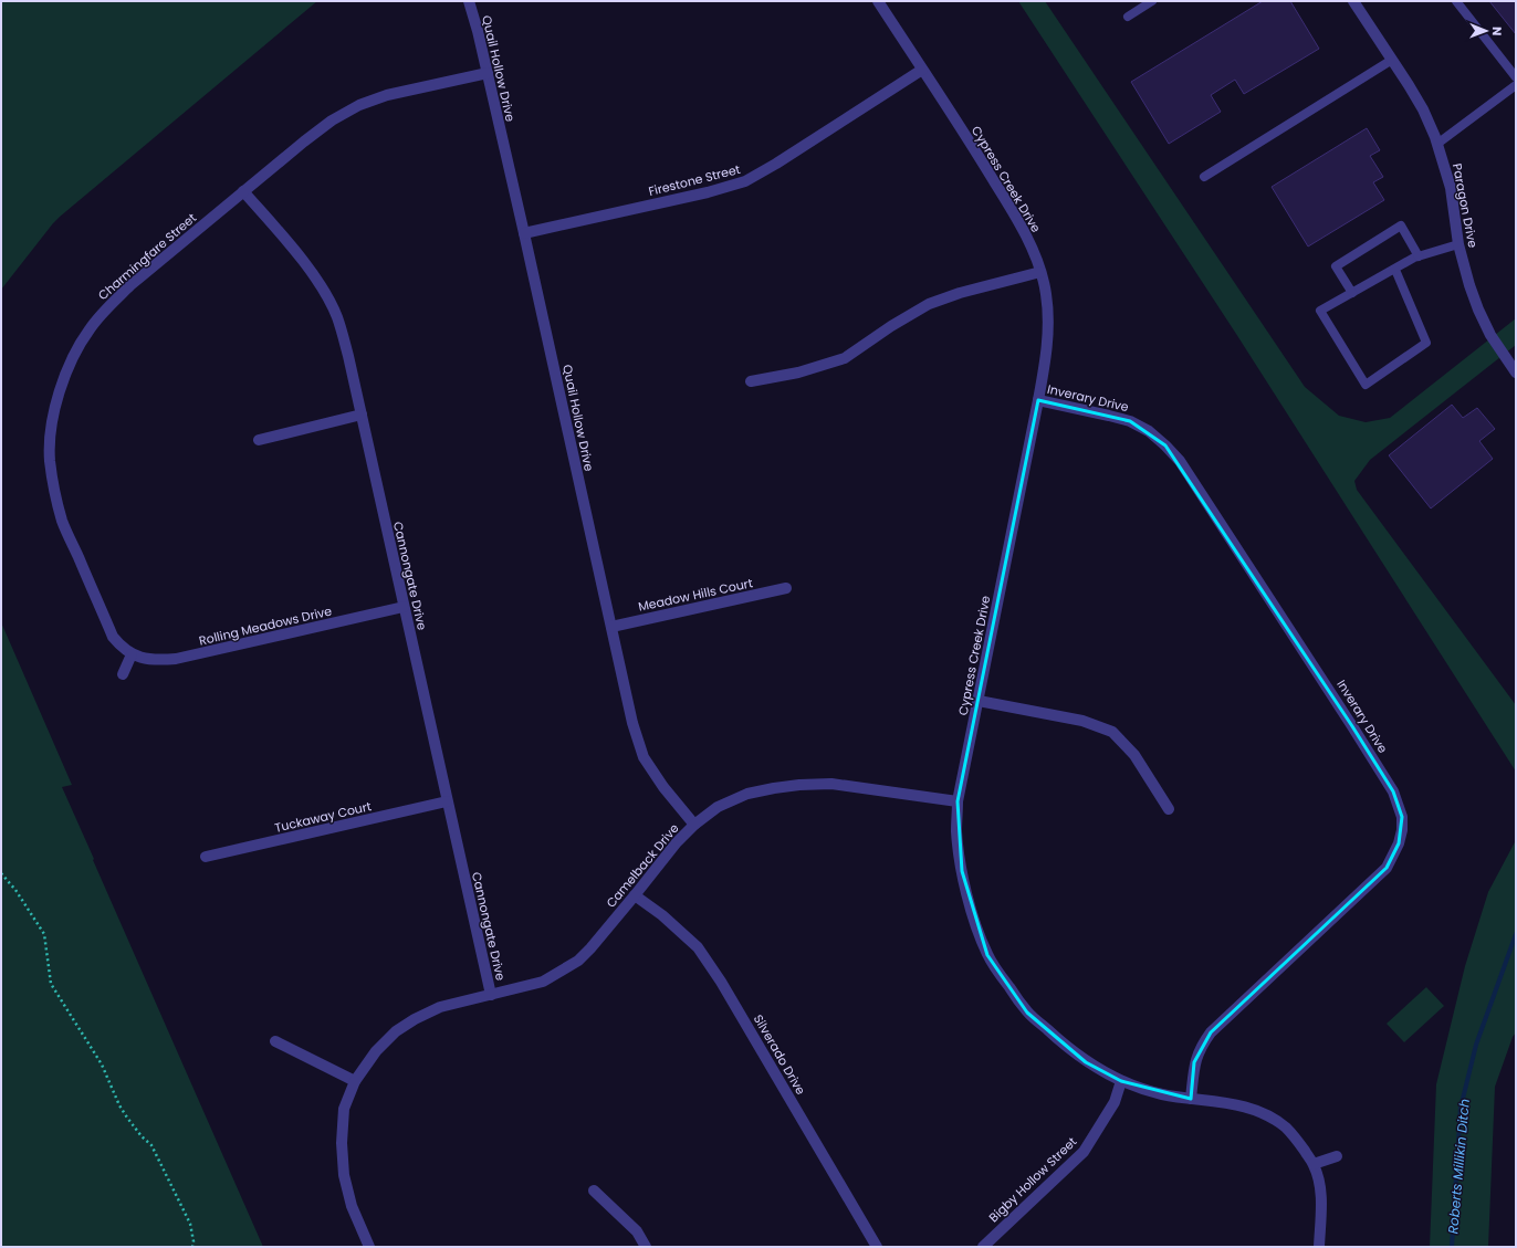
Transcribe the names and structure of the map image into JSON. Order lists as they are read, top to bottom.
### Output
{
  "streets": {
    "street": [
      "Quail Hollow Drive",
      "Cypress Creek Drive",
      "Firestone Street",
      "Paragon Drive",
      "Charmingfare Street",
      "Inverary Drive",
      "Cannongate Drive",
      "Meadow Hills Court",
      "Rolling Meadows Drive",
      "Tuckaway Court",
      "Camelback Drive",
      "Silverado Drive",
      "Bigby Hollow Street"
    ]
  },
  "crossings": [
    ["Quail Hollow Drive", "Firestone Street"],
    ["Quail Hollow Drive", "Charmingfare Street"],
    ["Quail Hollow Drive", "Meadow Hills Court"],
    ["Quail Hollow Drive", "Camelback Drive"],
    ["Cypress Creek Drive", "Firestone Street"],
    ["Cypress Creek Drive", "Inverary Drive"],
    ["Cypress Creek Drive", "Camelback Drive"],
    ["Cypress Creek Drive", "Bigby Hollow Street"],
    ["Charmingfare Street", "Cannongate Drive"],
    ["Charmingfare Street", "Rolling Meadows Drive"],
    ["Cannongate Drive", "Rolling Meadows Drive"],
    ["Cannongate Drive", "Tuckaway Court"],
    ["Cannongate Drive", "Camelback Drive"],
    ["Camelback Drive", "Silverado Drive"]
  ],
  "water": ["Roberts Millikin Ditch"],
  "north": "right"
}
